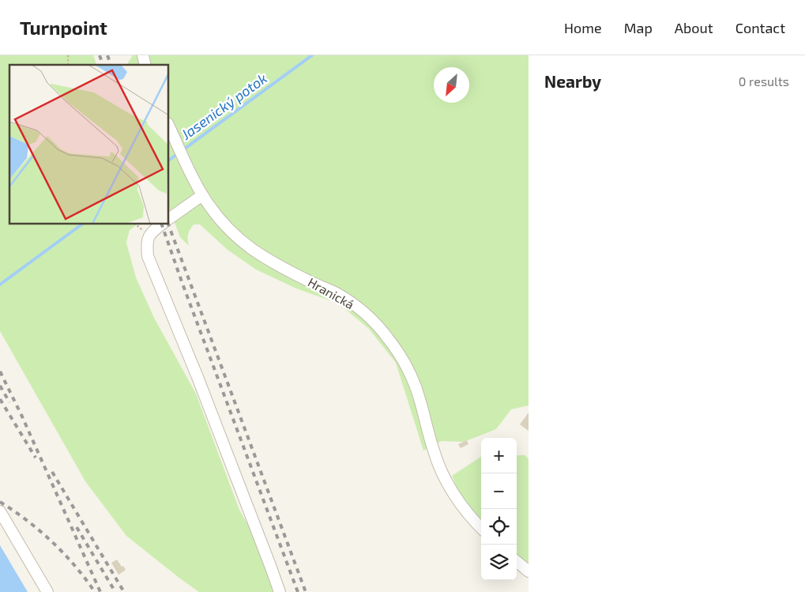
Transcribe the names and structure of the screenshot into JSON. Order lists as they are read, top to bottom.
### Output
{
  "streets": {
    "street": ["Hranická"]
  },
  "water": ["Jasenický potok"],
  "north": "bottom left",
  "page": {
    "header": "Turnpoint",
    "nav": [
      "Home",
      "Map",
      "About",
      "Contact"
    ],
    "heading": ["Nearby", "0 results"],
    "map_buttons": ["+", "−"]
  }
}
